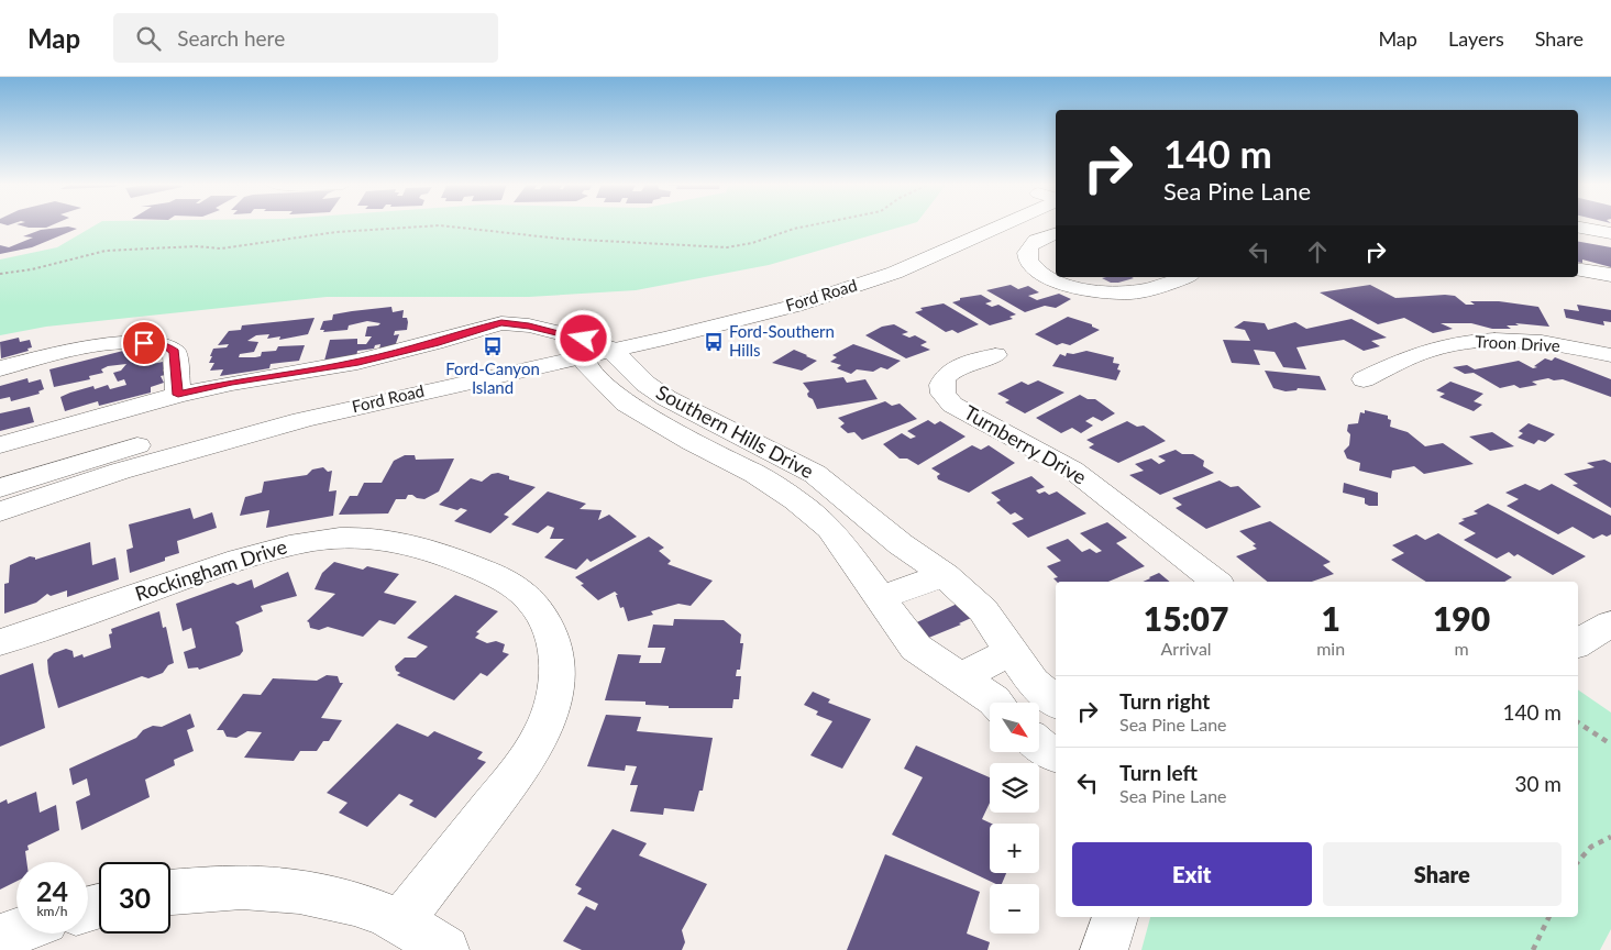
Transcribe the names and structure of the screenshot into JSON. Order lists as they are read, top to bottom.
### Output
{
  "streets": {
    "street": [
      "Ford Road",
      "Troon Drive",
      "Southern Hills Drive",
      "Turnberry Drive",
      "Rockingham Drive"
    ]
  },
  "crossings": [
    ["Ford Road", "Southern Hills Drive"]
  ],
  "places": {
    "bus stop": ["Ford-Southern Hills", "Ford-Canyon Island"]
  },
  "north": "bottom right",
  "page": {
    "header": "Map",
    "search": "Search here",
    "nav": ["Map", "Layers", "Share"],
    "turn": ["140 m", "Sea Pine Lane"],
    "eta": [
      "15:07",
      "Arrival",
      "1",
      "min",
      "190",
      "m"
    ],
    "list": [
      {
        "name": "Turn right",
        "note": "Sea Pine Lane",
        "value": "140 m"
      },
      {
        "name": "Turn left",
        "note": "Sea Pine Lane",
        "value": "30 m"
      }
    ],
    "map_buttons": ["+", "−"],
    "buttons": ["Exit", "Share"],
    "speed": "24 km/h",
    "limit": "30"
  }
}
